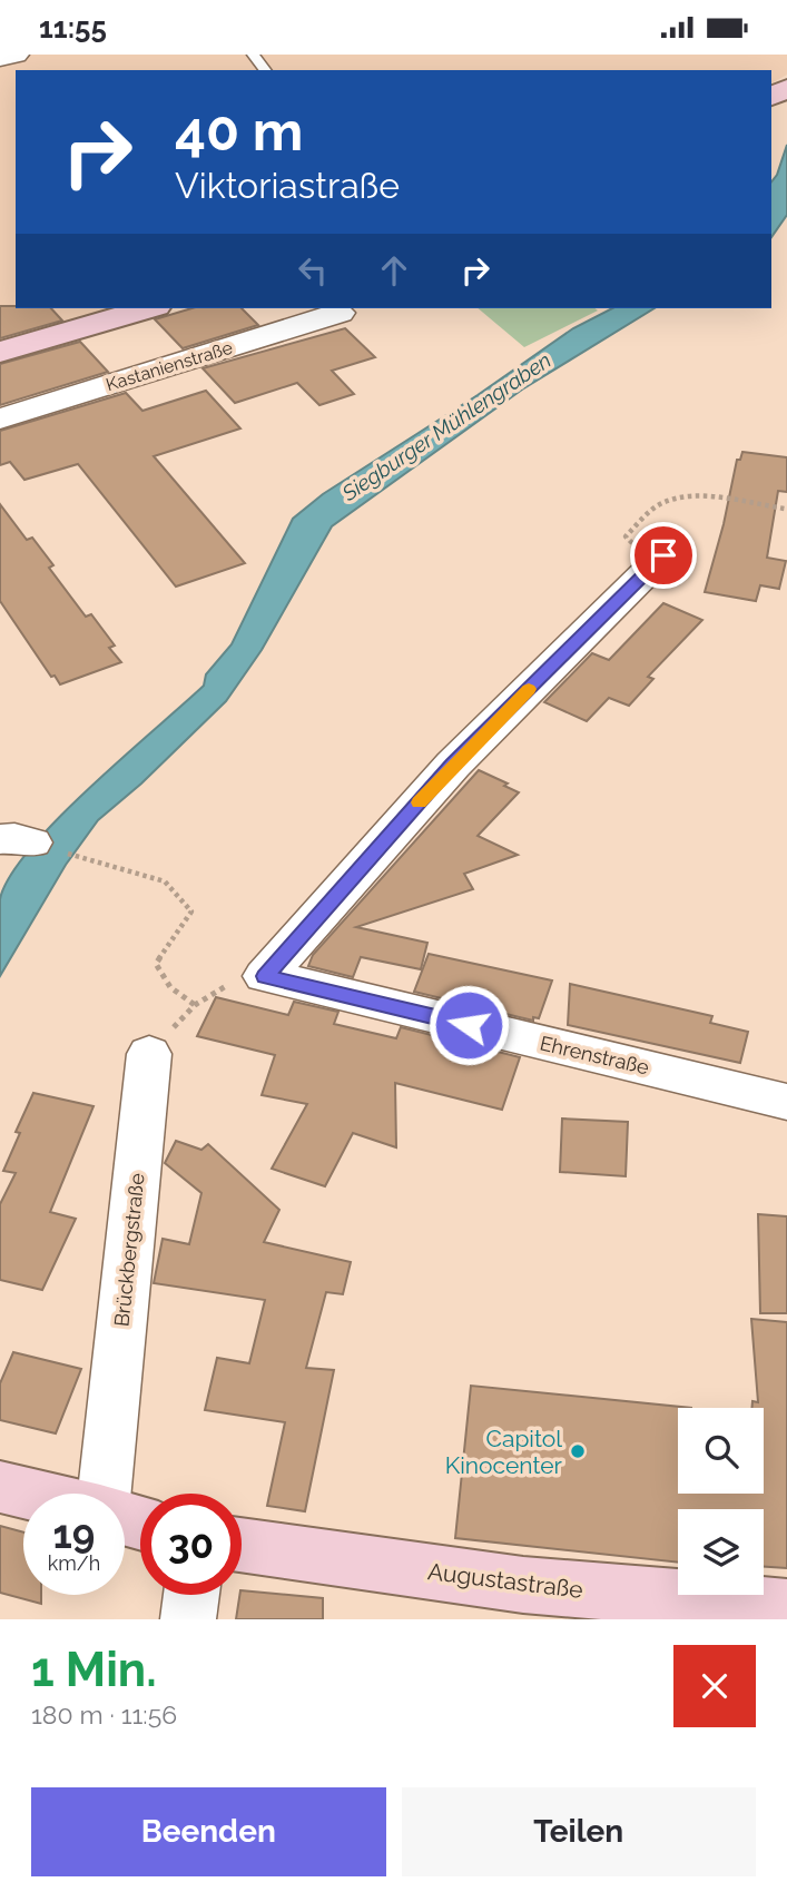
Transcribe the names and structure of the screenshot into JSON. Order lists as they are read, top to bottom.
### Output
{
  "streets": {
    "main road": ["Augustastraße"],
    "street": ["Kastanienstraße", "Ehrenstraße", "Brückbergstraße"]
  },
  "water": ["Siegburger Mühlengraben"],
  "places": ["Capitol Kinocenter"],
  "page": {
    "status": "11:55",
    "turn": ["40 m", "Viktoriastraße"],
    "speed": "19 km/h",
    "limit": "30",
    "heading": ["1 Min.", "180 m · 11:56"],
    "buttons": ["Beenden", "Teilen"]
  }
}
